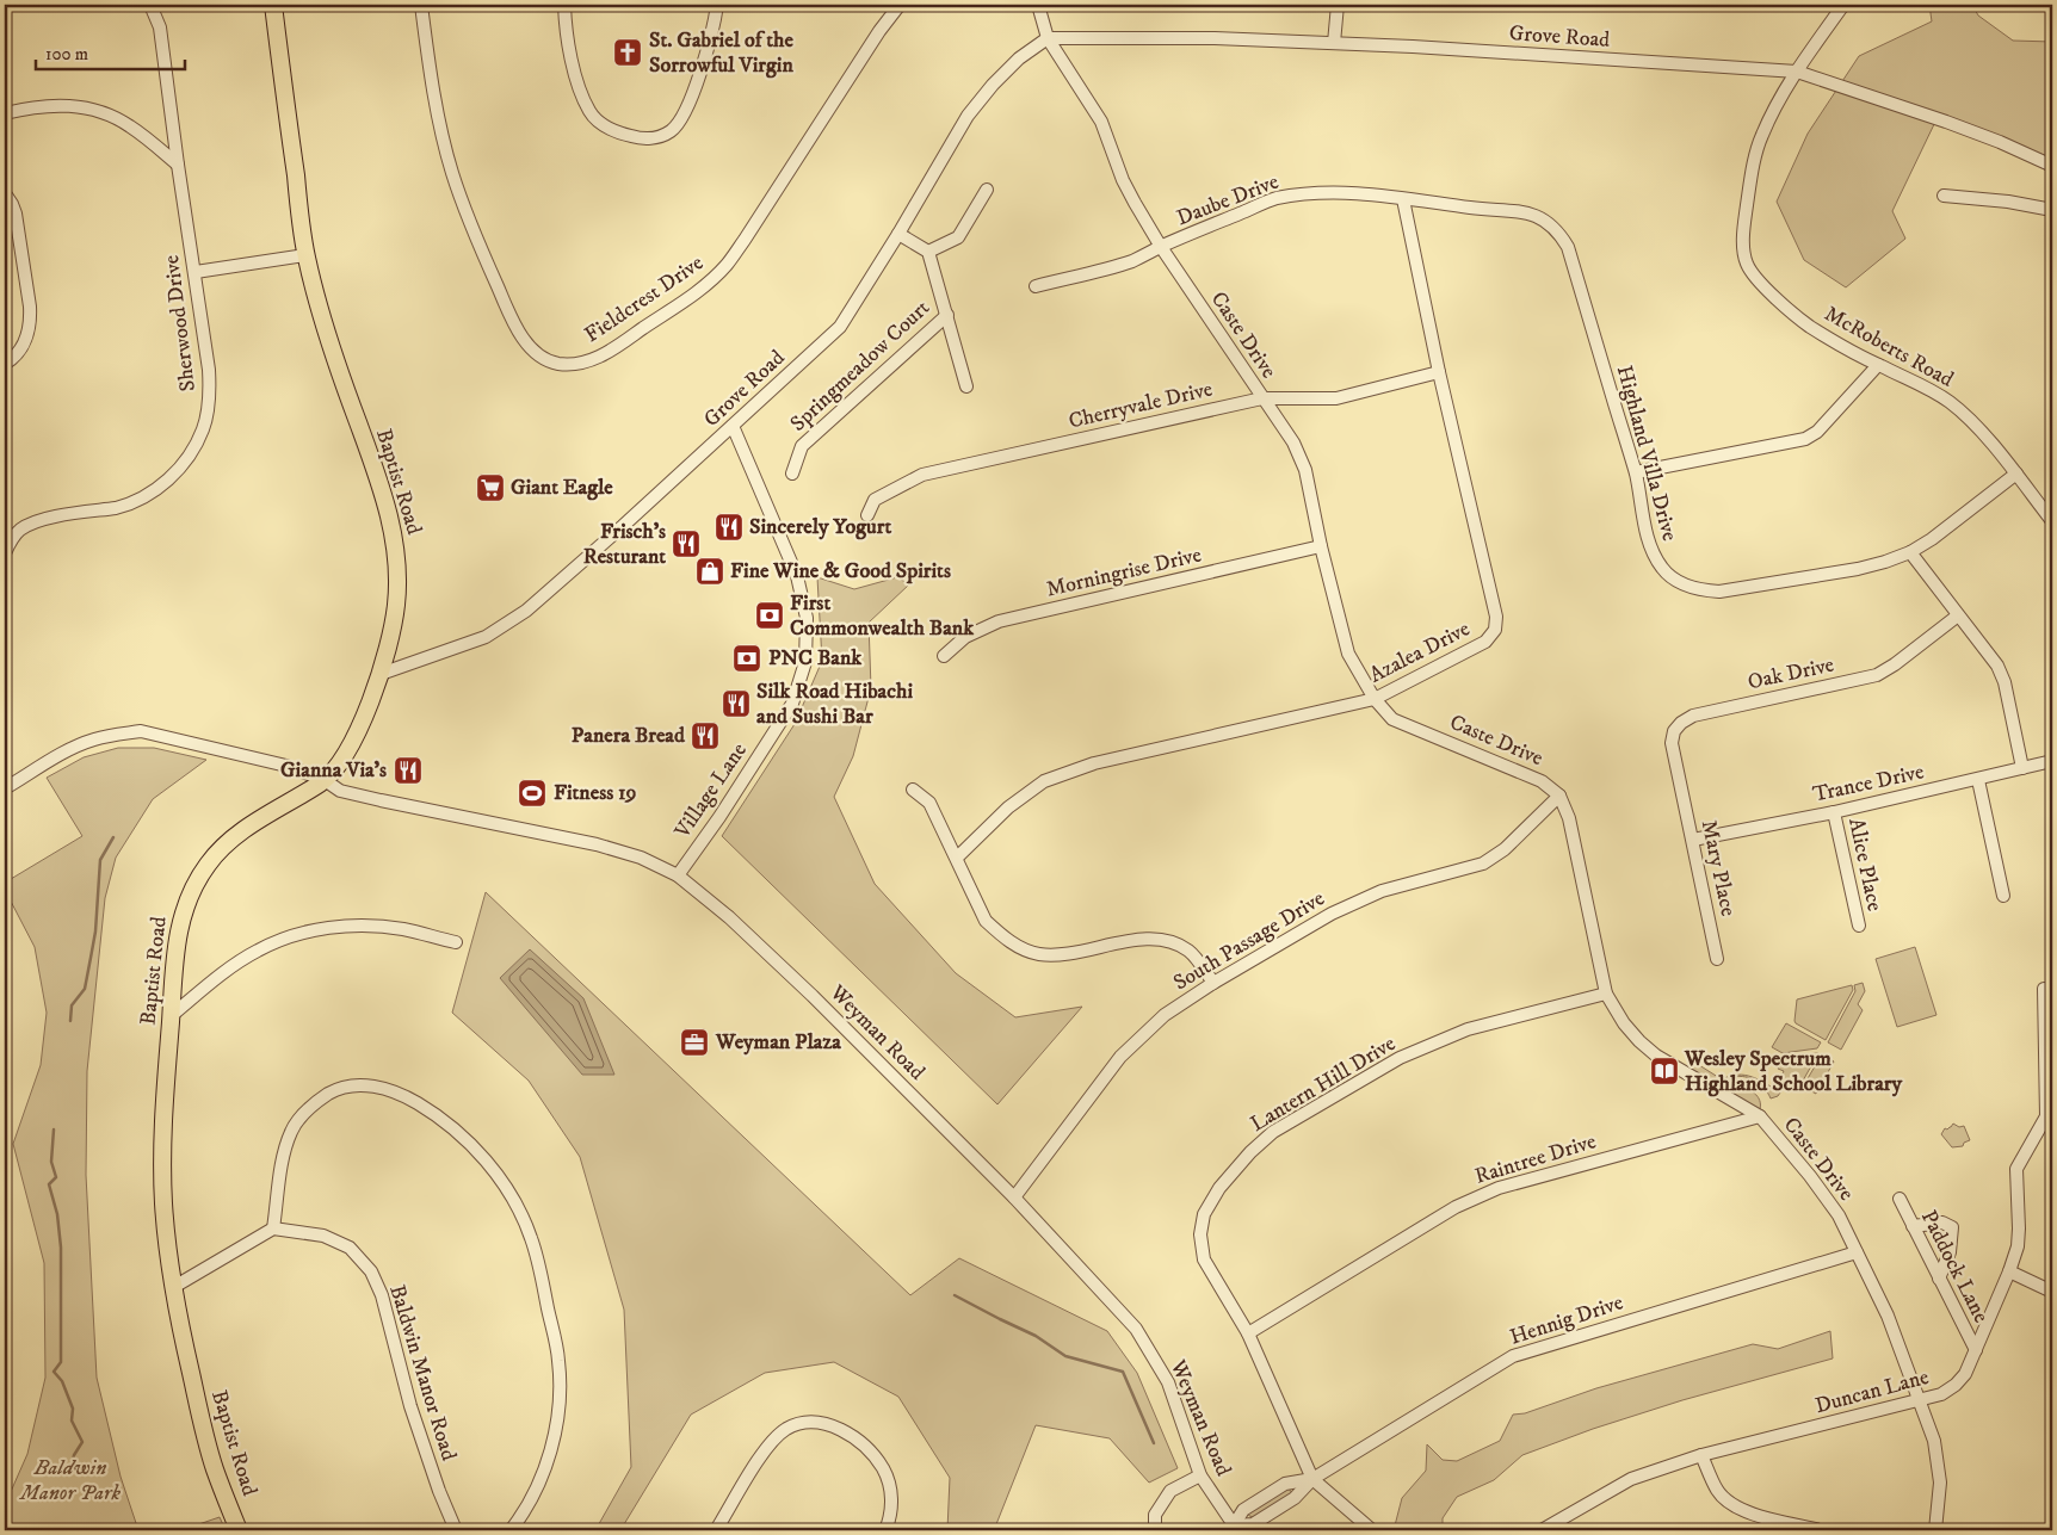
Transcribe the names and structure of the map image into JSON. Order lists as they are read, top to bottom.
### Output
{
  "streets": {
    "main road": ["Baptist Road"],
    "street": [
      "Grove Road",
      "Daube Drive",
      "Fieldcrest Drive",
      "Sherwood Drive",
      "Caste Drive",
      "McRoberts Road",
      "Springmeadow Court",
      "Cherryvale Drive",
      "Highland Villa Drive",
      "Morningrise Drive",
      "Azalea Drive",
      "Oak Drive",
      "Trance Drive",
      "Village Lane",
      "Alice Place",
      "Mary Place",
      "South Passage Drive",
      "Weyman Road",
      "Lantern Hill Drive",
      "Raintree Drive",
      "Paddock Lane",
      "Hennig Drive",
      "Baldwin Manor Road",
      "Duncan Lane"
    ]
  },
  "crossings": [
    ["Grove Road", "Caste Drive"],
    ["Grove Road", "McRoberts Road"],
    ["Grove Road", "Baptist Road"],
    ["Grove Road", "Village Lane"],
    ["Daube Drive", "Caste Drive"],
    ["Daube Drive", "Highland Villa Drive"],
    ["Daube Drive", "Azalea Drive"],
    ["Caste Drive", "Cherryvale Drive"],
    ["Caste Drive", "Morningrise Drive"],
    ["Caste Drive", "Azalea Drive"],
    ["Caste Drive", "South Passage Drive"],
    ["Caste Drive", "Lantern Hill Drive"],
    ["Caste Drive", "Raintree Drive"],
    ["Caste Drive", "Hennig Drive"],
    ["Caste Drive", "Duncan Lane"],
    ["McRoberts Road", "Highland Villa Drive"],
    ["Cherryvale Drive", "Azalea Drive"],
    ["Baptist Road", "Weyman Road"],
    ["Oak Drive", "Mary Place"],
    ["Trance Drive", "Alice Place"],
    ["Trance Drive", "Mary Place"],
    ["Village Lane", "Weyman Road"],
    ["South Passage Drive", "Weyman Road"],
    ["Weyman Road", "Hennig Drive"],
    ["Lantern Hill Drive", "Raintree Drive"],
    ["Lantern Hill Drive", "Hennig Drive"],
    ["Paddock Lane", "Duncan Lane"]
  ],
  "parks": ["Baldwin Manor Park"],
  "places": {
    "church": ["St. Gabriel of the Sorrowful Virgin"],
    "supermarket": ["Giant Eagle"],
    "restaurant": [
      "Sincerely Yogurt",
      "Frisch's Resturant",
      "Silk Road Hibachi and Sushi Bar",
      "Panera Bread",
      "Gianna Via's"
    ],
    "shop": ["Fine Wine & Good Spirits"],
    "bank": ["First Commonwealth Bank", "PNC Bank"],
    "sports": ["Fitness 19"],
    "office": ["Weyman Plaza"],
    "library": ["Wesley Spectrum Highland School Library"]
  },
  "scale_bar": "100 m"
}
